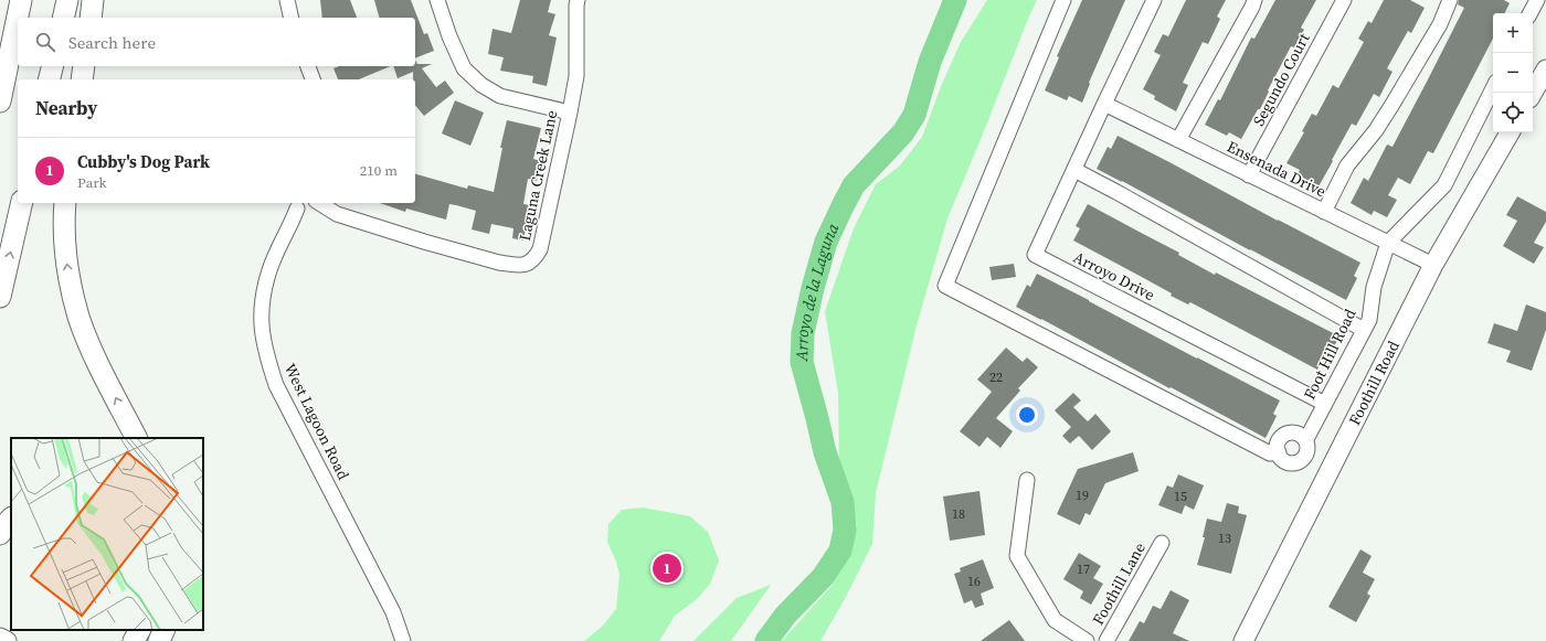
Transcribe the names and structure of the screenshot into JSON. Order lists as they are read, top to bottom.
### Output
{
  "streets": {
    "main road": ["Foothill Road"],
    "street": [
      "Segundo Court",
      "Ensenada Drive",
      "Laguna Creek Lane",
      "Arroyo Drive",
      "Foot Hill Road",
      "West Lagoon Road",
      "Foothill Lane"
    ]
  },
  "crossings": [
    ["Segundo Court", "Ensenada Drive"],
    ["Ensenada Drive", "Arroyo Drive"],
    ["Ensenada Drive", "Foot Hill Road"],
    ["Ensenada Drive", "Foothill Road"],
    ["Arroyo Drive", "Foot Hill Road"]
  ],
  "water": ["Arroyo de la Laguna"],
  "house_numbers": [
    "22",
    "19",
    "15",
    "18",
    "13",
    "17",
    "16"
  ],
  "page": {
    "map_buttons": ["+", "−"],
    "search": "Search here",
    "heading": "Nearby",
    "list": [
      {
        "mark": "1",
        "name": "Cubby's Dog Park",
        "note": "Park",
        "value": "210 m"
      }
    ],
    "pins": "1"
  }
}
